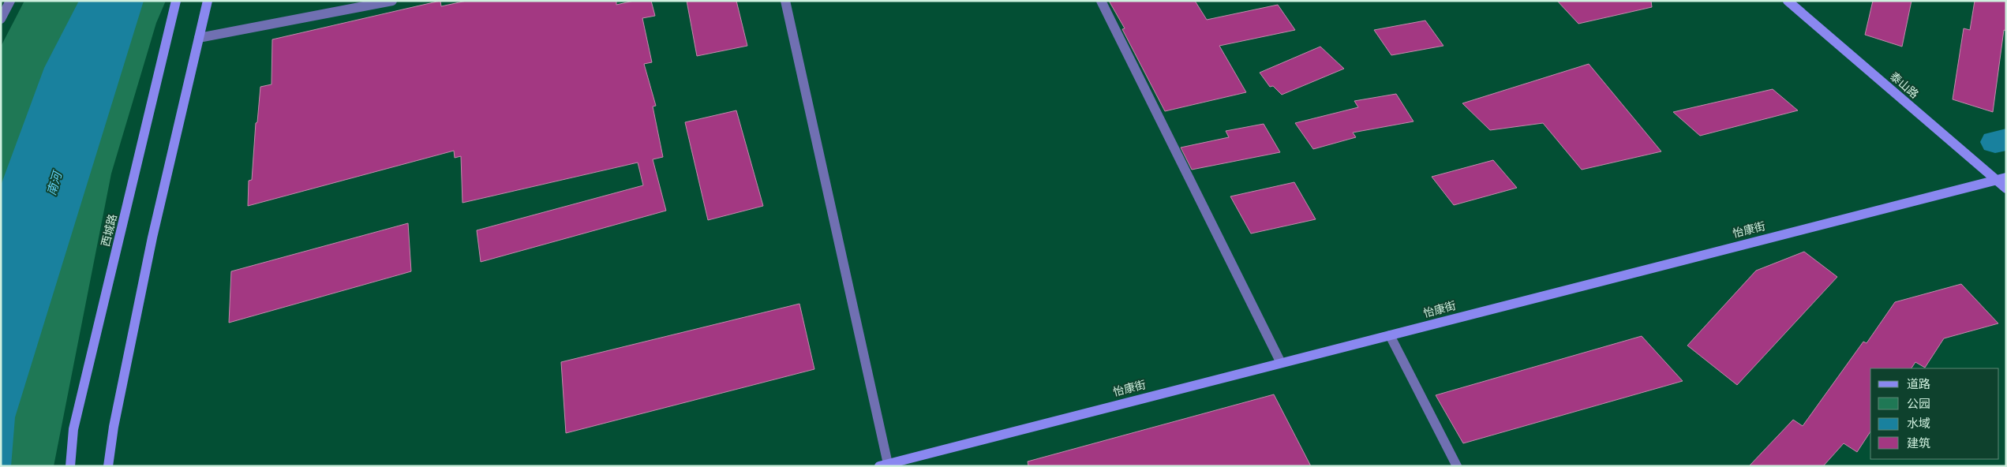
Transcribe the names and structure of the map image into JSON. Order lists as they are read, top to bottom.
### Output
{
  "streets": {
    "main road": ["泰山路", "怡康街", "西城路"]
  },
  "crossings": [
    ["泰山路", "怡康街"]
  ],
  "water": ["南河"],
  "legend": [
    "道路",
    "公园",
    "水域",
    "建筑"
  ]
}
